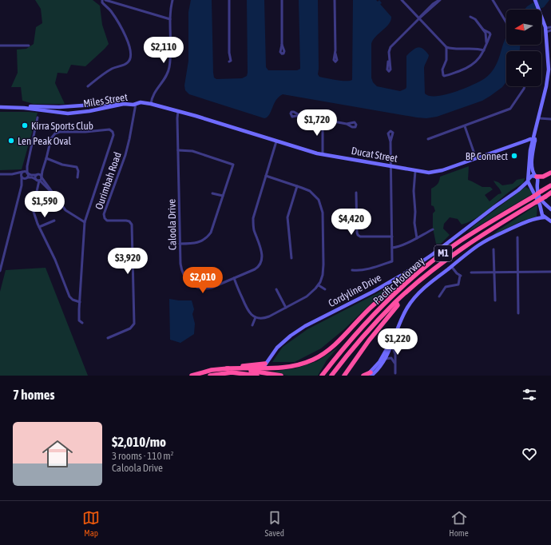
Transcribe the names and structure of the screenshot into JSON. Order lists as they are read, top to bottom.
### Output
{
  "streets": {
    "highway": ["M1", "Pacific Motorway"],
    "street": [
      "Miles Street",
      "Ducat Street",
      "Ourimbah Road",
      "Caloola Drive",
      "Cordyline Drive"
    ]
  },
  "crossings": [
    ["Miles Street", "Ducat Street"],
    ["Miles Street", "Ourimbah Road"],
    ["Ducat Street", "Ourimbah Road"],
    ["Ducat Street", "Caloola Drive"]
  ],
  "places": ["Kirra Sports Club", "Len Peak Oval", "BP Connect"],
  "north": "left",
  "page": {
    "price": [
      "$2,110",
      "$1,720",
      "$1,590",
      "$4,420",
      "$3,920",
      "$2,010",
      "$1,220"
    ],
    "heading": "7 homes",
    "list": [
      {
        "name": "$2,010/mo",
        "note": "3 rooms · 110 m² · Caloola Drive"
      }
    ],
    "tabs": ["Map", "Saved", "Home"]
  }
}
